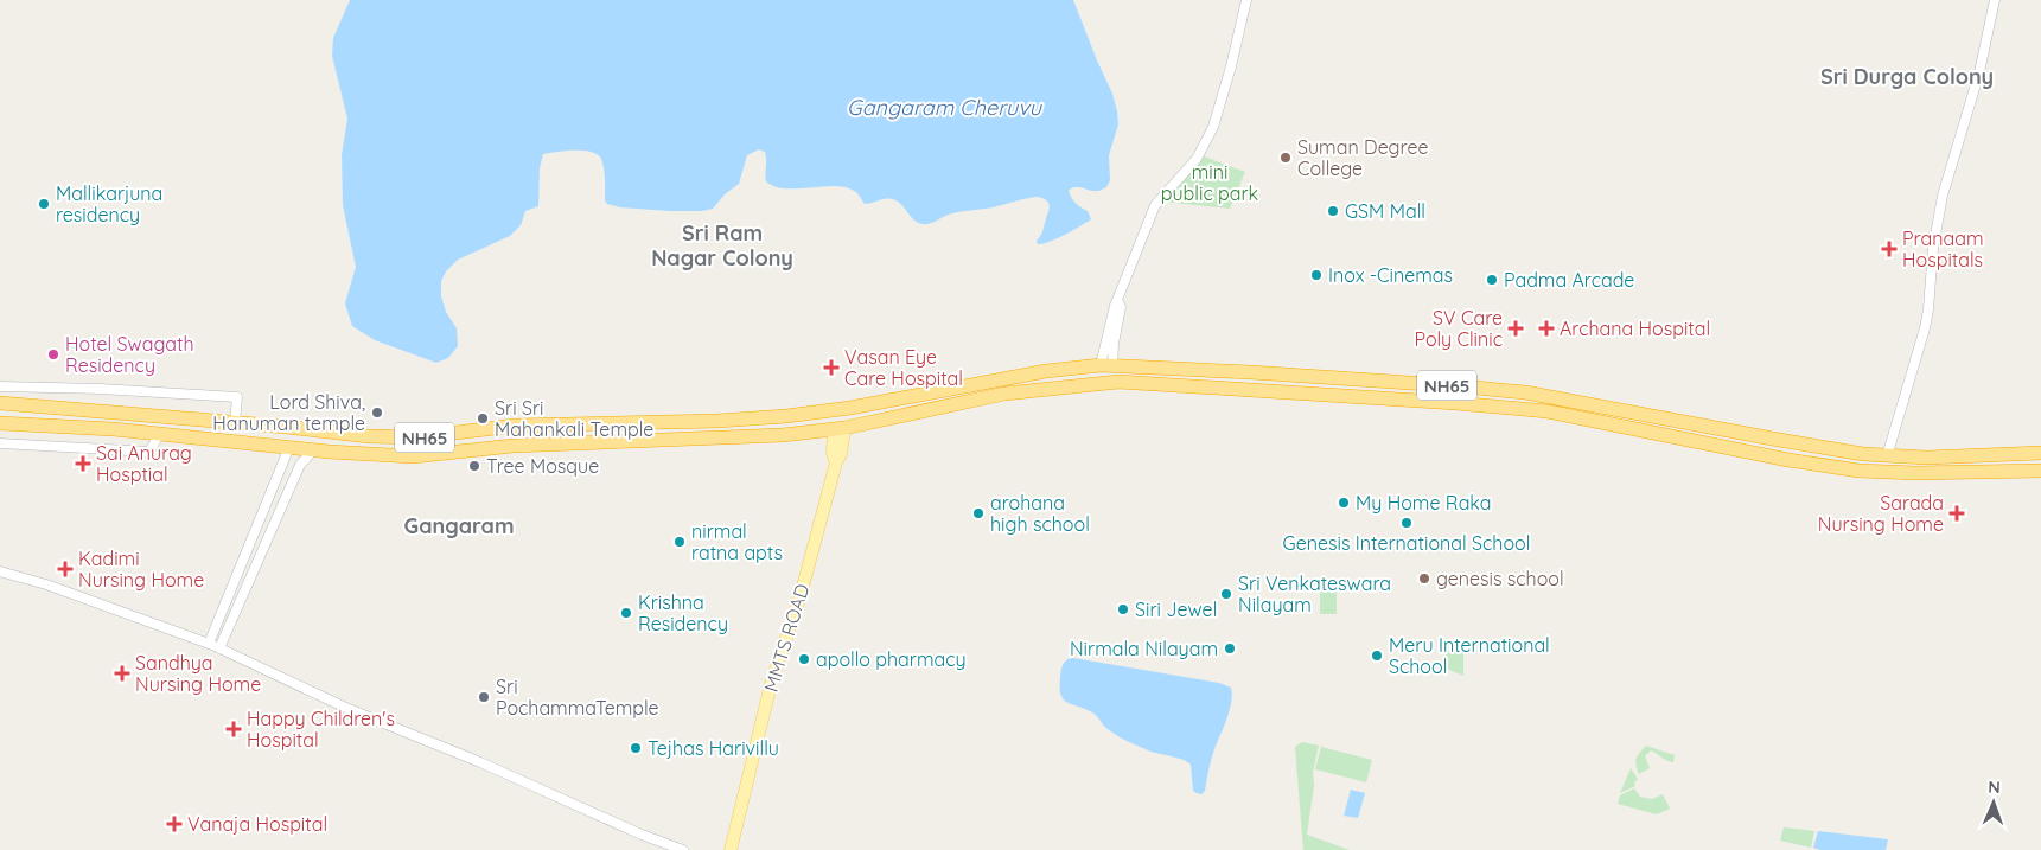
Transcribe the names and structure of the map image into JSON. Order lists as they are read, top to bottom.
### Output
{
  "streets": {
    "highway": ["NH65"],
    "main road": ["MMTS ROAD"]
  },
  "crossings": [
    ["NH65", "MMTS ROAD"]
  ],
  "districts": ["Sri Durga Colony", "Sri Ram Nagar Colony", "Gangaram"],
  "water": ["Gangaram Cheruvu"],
  "parks": ["mini public park"],
  "places": {
    "other": [
      "Suman Degree College",
      "Mallikarjuna residency",
      "GSM Mall",
      "Inox -Cinemas",
      "Padma Arcade",
      "Hotel Swagath Residency",
      "Lord Shiva, Hanuman temple",
      "Sri Sri Mahankali Temple",
      "Tree Mosque",
      "My Home Raka",
      "arohana high school",
      "Genesis International School",
      "nirmal ratna apts",
      "genesis school",
      "Sri Venkateswara Nilayam",
      "Siri Jewel",
      "Krishna Residency",
      "Nirmala Nilayam",
      "Meru International School",
      "apollo pharmacy",
      "Sri PochammaTemple",
      "Tejhas Harivillu"
    ],
    "health": [
      "Pranaam Hospitals",
      "SV Care Poly Clinic",
      "Archana Hospital",
      "Vasan Eye Care Hospital",
      "Sai Anurag Hosptial",
      "Sarada Nursing Home",
      "Kadimi Nursing Home",
      "Sandhya Nursing Home",
      "Happy Children's Hospital",
      "Vanaja Hospital"
    ]
  },
  "north": "top"
}
